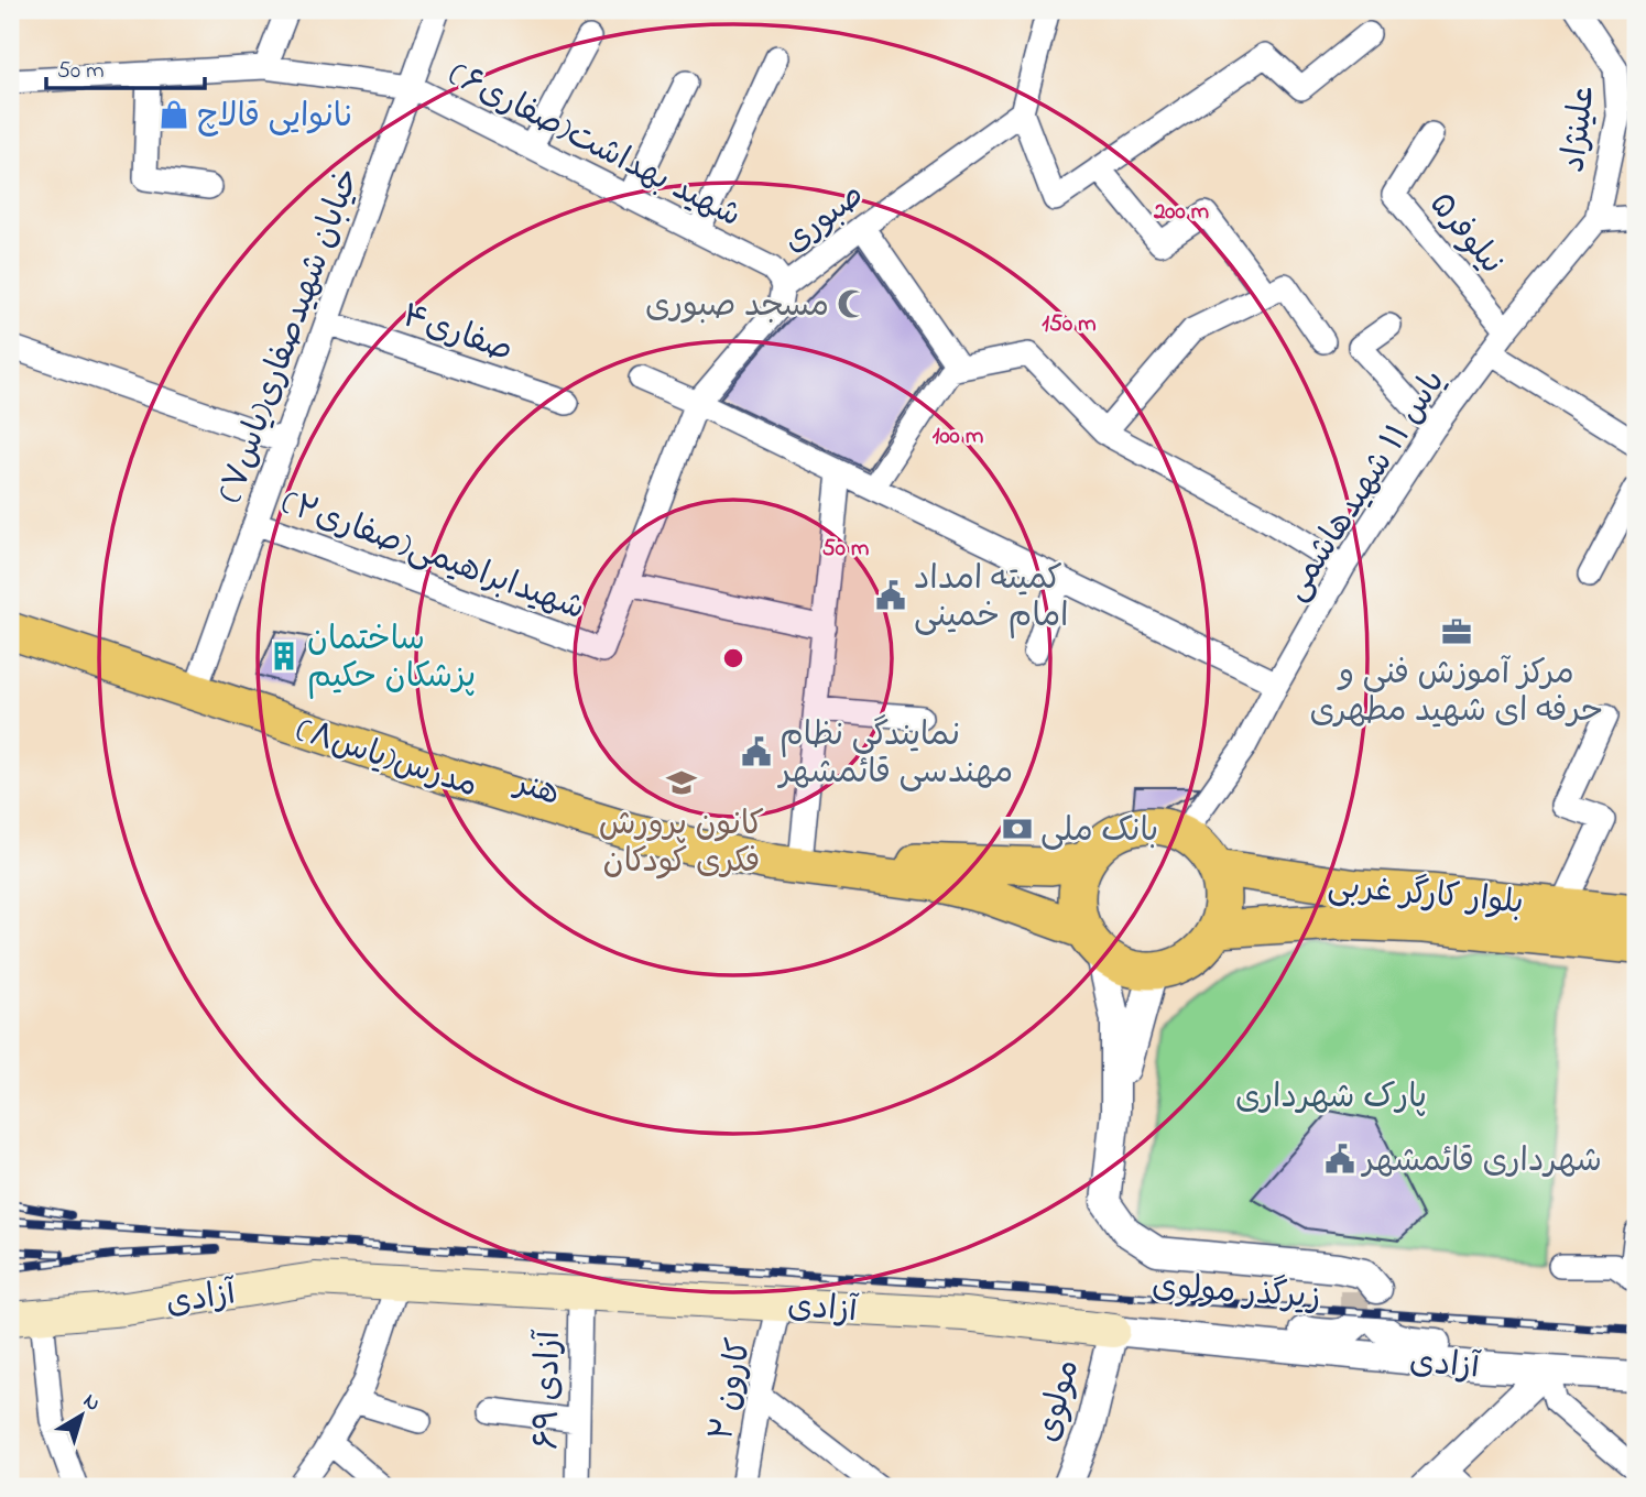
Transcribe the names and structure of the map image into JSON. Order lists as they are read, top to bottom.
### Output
{
  "streets": {
    "main road": [
      "مدرس(یاس۸)",
      "هنر",
      "بلوار کارگر غربی",
      "آزادی"
    ],
    "street": [
      "علینژاد",
      "شهید بهداشت(صفاری۶)",
      "صبوری",
      "نیلوفر۵",
      "صفاری۴",
      "خیابان شهیدصفاری(یاس۷)",
      "یاس ۱۱ شهیدهاشمی",
      "شهیدابراهیمی(صفاری۲)",
      "زیرگذر مولوی",
      "کارون ۲",
      "آزادی ۶۹",
      "مولوی"
    ]
  },
  "crossings": [
    ["علینژاد", "یاس ۱۱ شهیدهاشمی"],
    ["شهید بهداشت(صفاری۶)", "صبوری"],
    ["شهید بهداشت(صفاری۶)", "خیابان شهیدصفاری(یاس۷)"],
    ["صبوری", "شهیدابراهیمی(صفاری۲)"],
    ["نیلوفر۵", "یاس ۱۱ شهیدهاشمی"],
    ["صفاری۴", "خیابان شهیدصفاری(یاس۷)"],
    ["خیابان شهیدصفاری(یاس۷)", "شهیدابراهیمی(صفاری۲)"],
    ["خیابان شهیدصفاری(یاس۷)", "هنر"],
    ["یاس ۱۱ شهیدهاشمی", "مدرس(یاس۸)"],
    ["یاس ۱۱ شهیدهاشمی", "هنر"],
    ["یاس ۱۱ شهیدهاشمی", "بلوار کارگر غربی"],
    ["مدرس(یاس۸)", "هنر"],
    ["مدرس(یاس۸)", "بلوار کارگر غربی"],
    ["هنر", "بلوار کارگر غربی"],
    ["زیرگذر مولوی", "آزادی"],
    ["زیرگذر مولوی", "مولوی"],
    ["آزادی", "کارون ۲"],
    ["آزادی", "آزادی ۶۹"],
    ["آزادی", "مولوی"]
  ],
  "parks": ["پارک شهرداری"],
  "places": {
    "shop": ["نانوایی قالاچ"],
    "mosque": ["مسجد صبوری"],
    "public building": ["کمیته امداد امام خمینی", "نمایندگی نظام مهندسی قائمشهر", "شهرداری قائمشهر"],
    "office": ["مرکز آموزش فنی و حرفه ای شهید مطهری"],
    "building": ["ساختمان پزشکان حکیم"],
    "school or university": ["کانون پرورش فکری کودکان"],
    "bank": ["بانک ملی"]
  },
  "scale_bar": "50 m",
  "north": "top right",
  "rings": [
    "200 m",
    "150 m",
    "100 m",
    "50 m"
  ]
}
